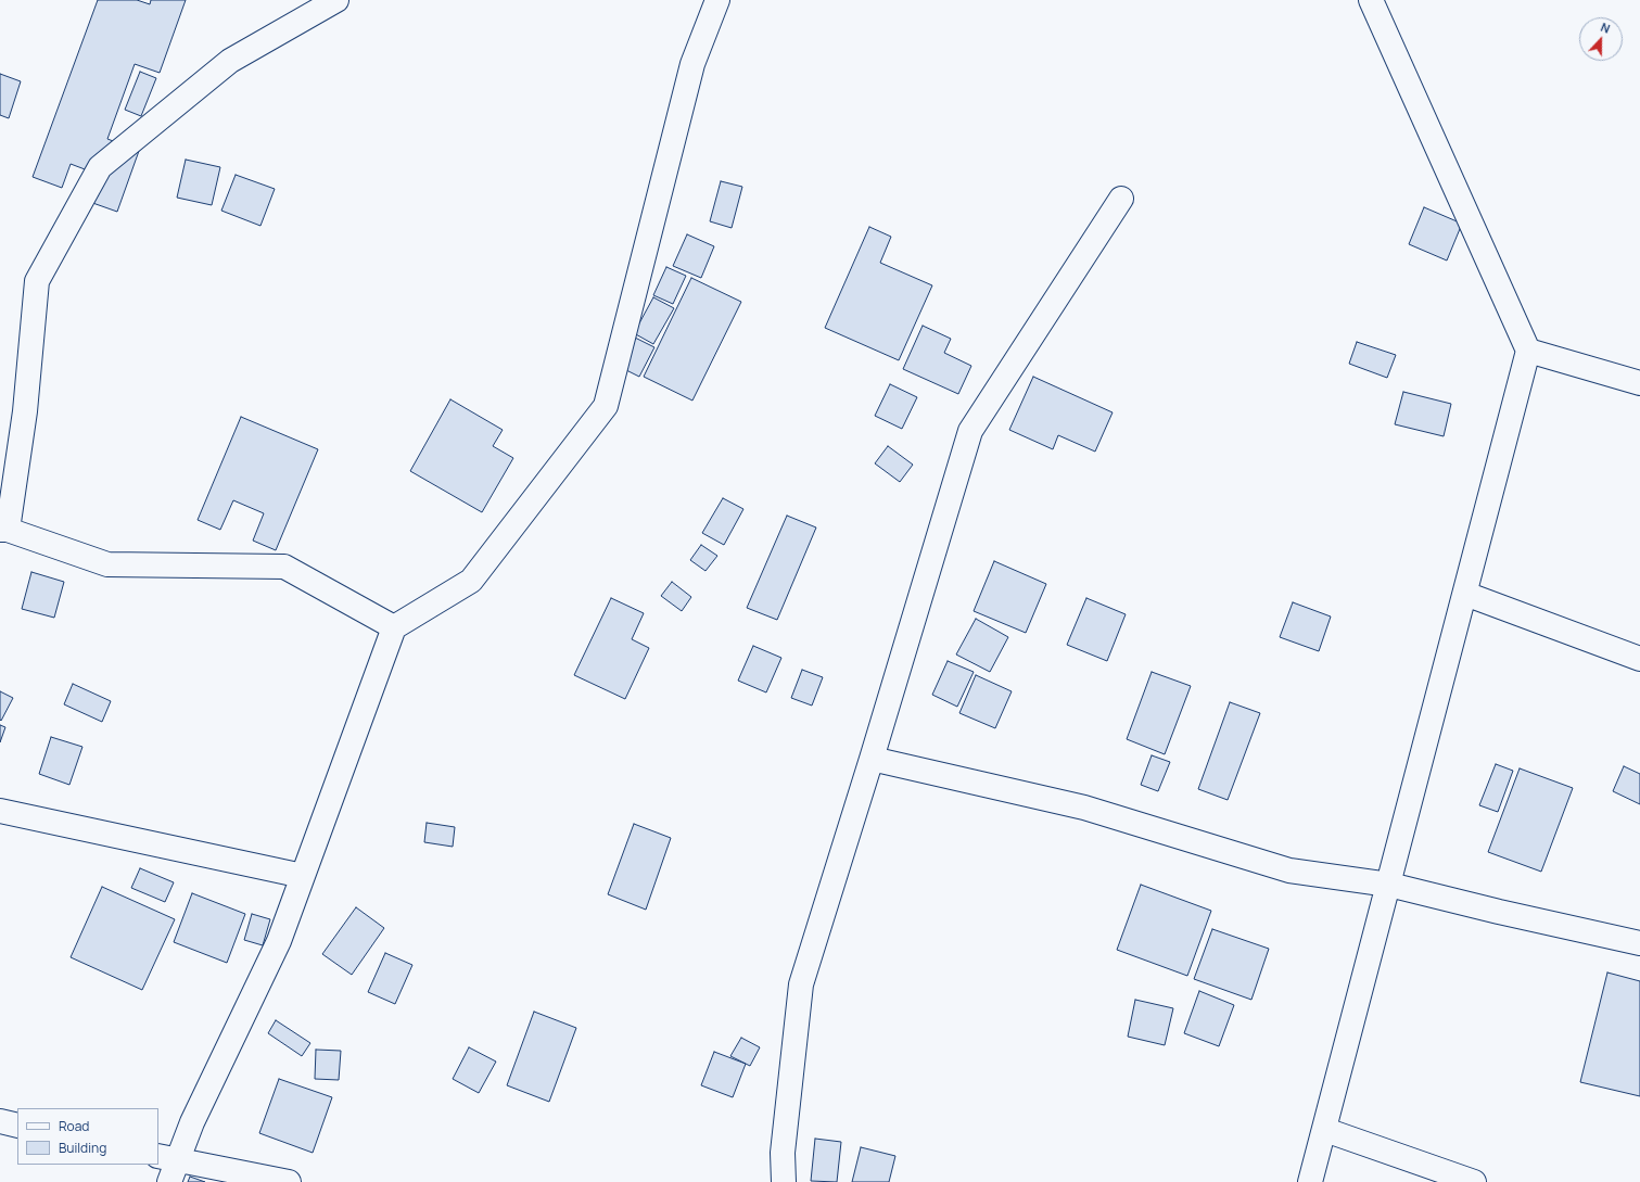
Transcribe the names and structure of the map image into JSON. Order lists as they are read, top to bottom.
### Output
{
  "legend": ["Road", "Building"],
  "north": "top"
}
